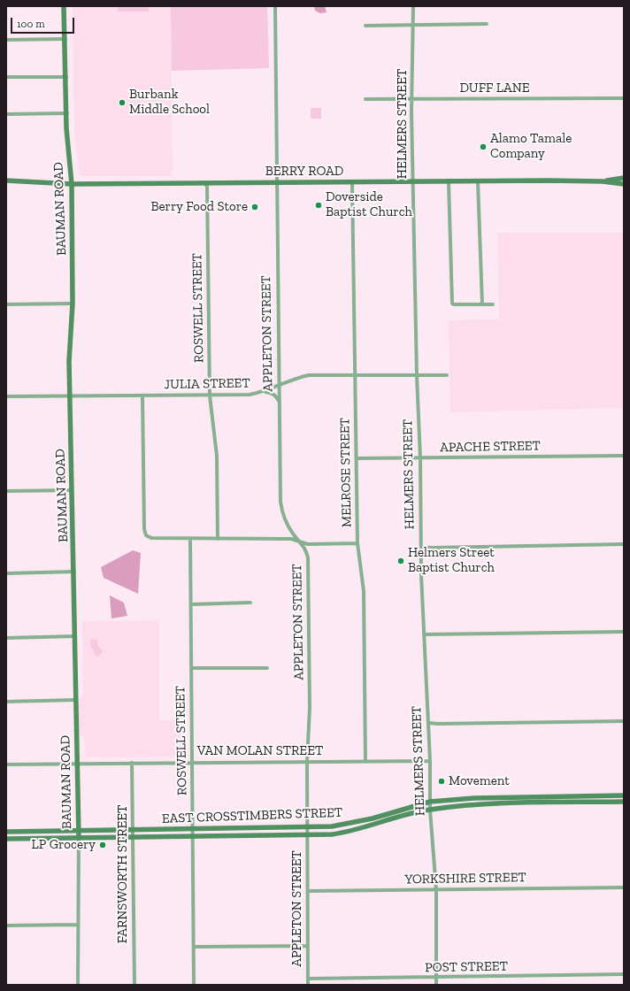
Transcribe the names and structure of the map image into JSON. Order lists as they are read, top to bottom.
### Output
{
  "streets": {
    "street": [
      "DUFF LANE",
      "HELMERS STREET",
      "BERRY ROAD",
      "BAUMAN ROAD",
      "ROSWELL STREET",
      "APPLETON STREET",
      "JULIA STREET",
      "APACHE STREET",
      "MELROSE STREET",
      "VAN MOLAN STREET",
      "EAST CROSSTIMBERS STREET",
      "FARNSWORTH STREET",
      "YORKSHIRE STREET",
      "POST STREET"
    ]
  },
  "crossings": [
    ["DUFF LANE", "HELMERS STREET"],
    ["HELMERS STREET", "BERRY ROAD"],
    ["HELMERS STREET", "JULIA STREET"],
    ["HELMERS STREET", "APACHE STREET"],
    ["HELMERS STREET", "VAN MOLAN STREET"],
    ["HELMERS STREET", "EAST CROSSTIMBERS STREET"],
    ["HELMERS STREET", "YORKSHIRE STREET"],
    ["HELMERS STREET", "POST STREET"],
    ["BERRY ROAD", "BAUMAN ROAD"],
    ["BERRY ROAD", "ROSWELL STREET"],
    ["BERRY ROAD", "APPLETON STREET"],
    ["BERRY ROAD", "MELROSE STREET"],
    ["BAUMAN ROAD", "JULIA STREET"],
    ["BAUMAN ROAD", "VAN MOLAN STREET"],
    ["BAUMAN ROAD", "EAST CROSSTIMBERS STREET"],
    ["ROSWELL STREET", "JULIA STREET"],
    ["ROSWELL STREET", "VAN MOLAN STREET"],
    ["ROSWELL STREET", "EAST CROSSTIMBERS STREET"],
    ["APPLETON STREET", "JULIA STREET"],
    ["APPLETON STREET", "VAN MOLAN STREET"],
    ["APPLETON STREET", "EAST CROSSTIMBERS STREET"],
    ["APPLETON STREET", "YORKSHIRE STREET"],
    ["APPLETON STREET", "POST STREET"],
    ["JULIA STREET", "MELROSE STREET"],
    ["APACHE STREET", "MELROSE STREET"],
    ["MELROSE STREET", "VAN MOLAN STREET"],
    ["VAN MOLAN STREET", "FARNSWORTH STREET"],
    ["EAST CROSSTIMBERS STREET", "FARNSWORTH STREET"]
  ],
  "places": [
    "Burbank Middle School",
    "Alamo Tamale Company",
    "Doverside Baptist Church",
    "Berry Food Store",
    "Helmers Street Baptist Church",
    "Movement",
    "LP Grocery"
  ],
  "scale_bar": "100 m"
}
